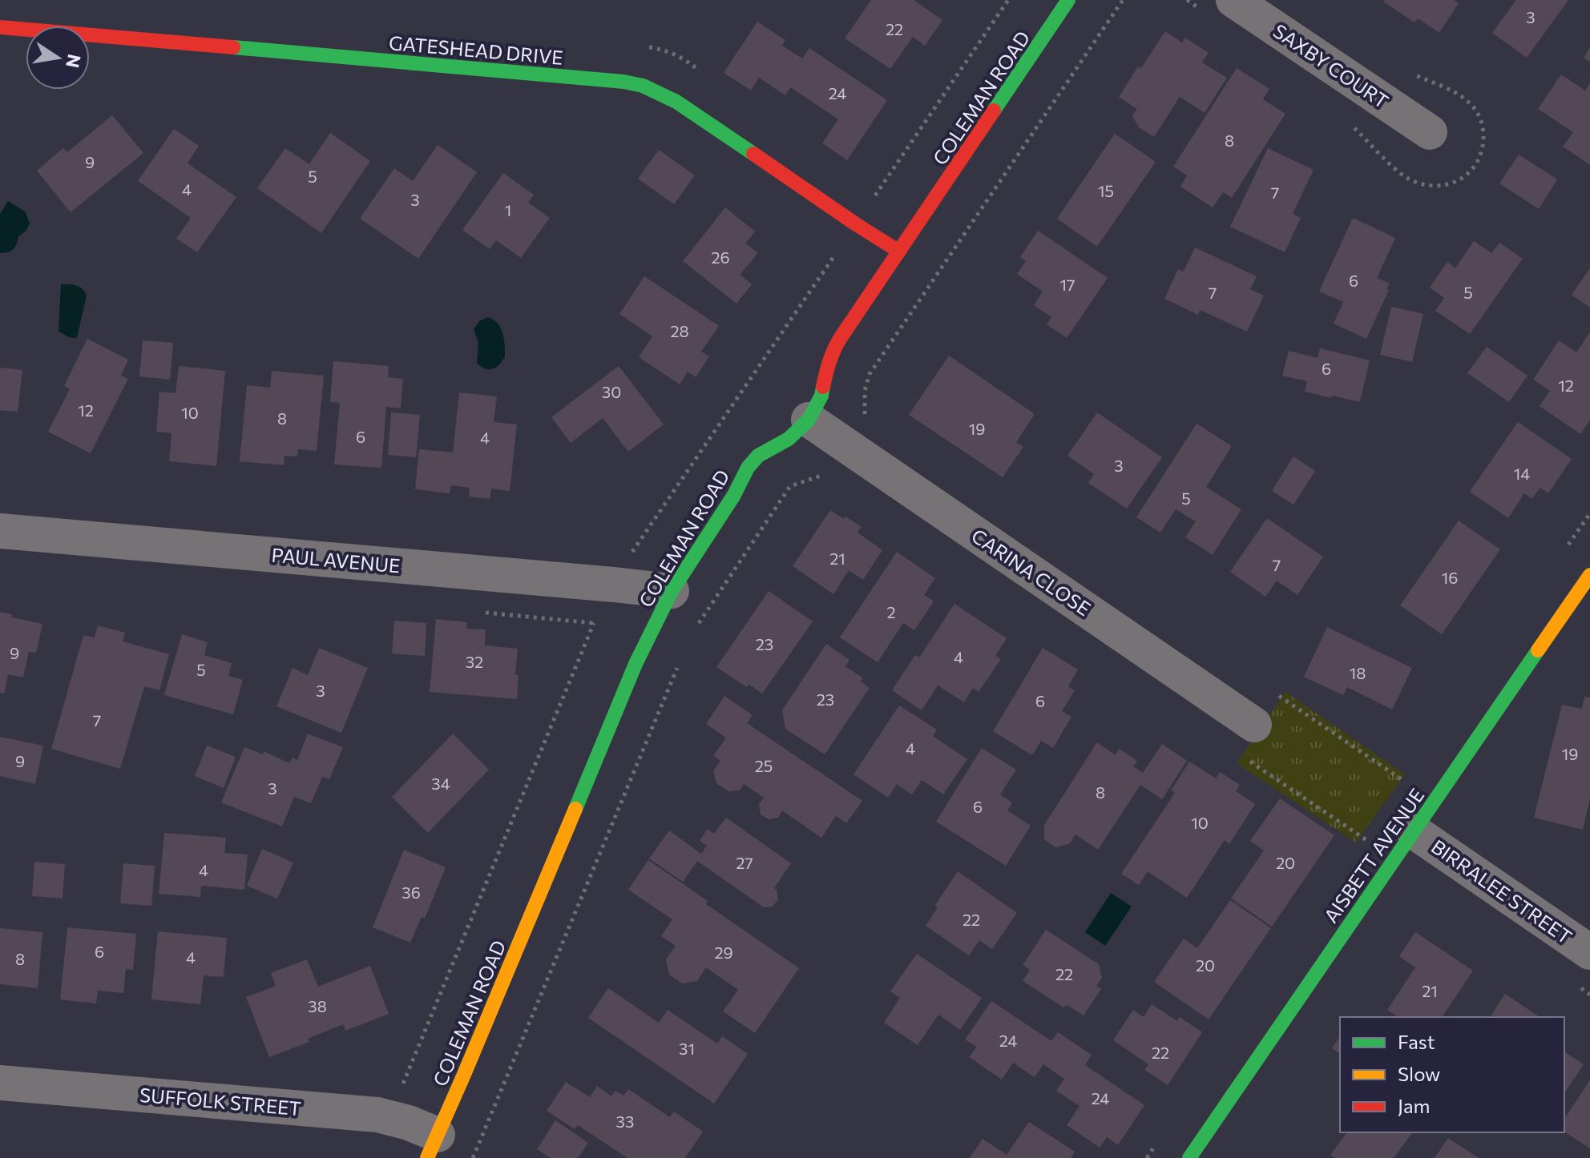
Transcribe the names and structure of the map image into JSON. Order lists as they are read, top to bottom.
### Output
{
  "streets": {
    "street": [
      "GATESHEAD DRIVE",
      "SAXBY COURT",
      "COLEMAN ROAD",
      "PAUL AVENUE",
      "CARINA CLOSE",
      "AISBETT AVENUE",
      "BIRRALEE STREET",
      "SUFFOLK STREET"
    ]
  },
  "crossings": [
    ["GATESHEAD DRIVE", "COLEMAN ROAD"],
    ["COLEMAN ROAD", "PAUL AVENUE"],
    ["COLEMAN ROAD", "CARINA CLOSE"],
    ["COLEMAN ROAD", "SUFFOLK STREET"],
    ["AISBETT AVENUE", "BIRRALEE STREET"]
  ],
  "house_numbers": [
    "3",
    "22",
    "24",
    "8",
    "9",
    "5",
    "4",
    "15",
    "7",
    "3",
    "1",
    "26",
    "6",
    "17",
    "7",
    "5",
    "28",
    "6",
    "12",
    "30",
    "12",
    "10",
    "8",
    "19",
    "6",
    "4",
    "3",
    "14",
    "5",
    "21",
    "7",
    "16",
    "2",
    "23",
    "9",
    "4",
    "32",
    "5",
    "18",
    "3",
    "23",
    "6",
    "7",
    "4",
    "19",
    "9",
    "25",
    "34",
    "3",
    "8",
    "6",
    "10",
    "27",
    "20",
    "4",
    "36",
    "22",
    "6",
    "29",
    "4",
    "8",
    "20",
    "22",
    "21",
    "38",
    "24",
    "31",
    "22",
    "24",
    "33"
  ],
  "legend": ["Fast", "Slow", "Jam"],
  "north": "right"
}
